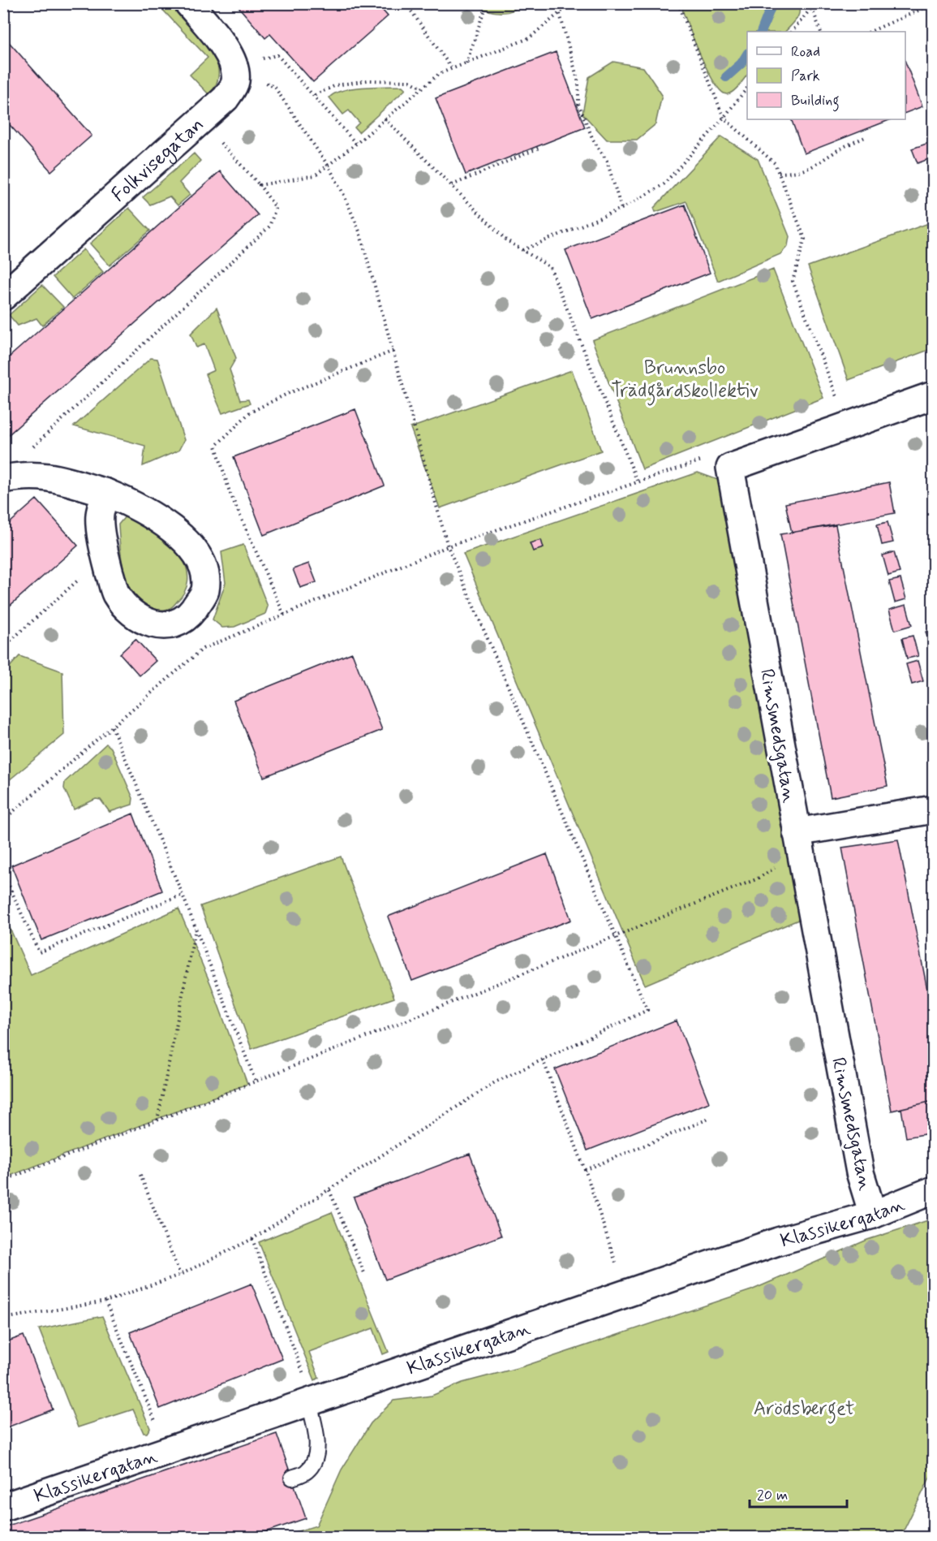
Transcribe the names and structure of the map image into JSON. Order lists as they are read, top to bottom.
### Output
{
  "streets": {
    "street": ["Folkvisegatan", "Rimsmedsgatan", "Klassikergatan"]
  },
  "crossings": [
    ["Rimsmedsgatan", "Klassikergatan"]
  ],
  "parks": ["Brunnsbo Trädgårdskollektiv", "Arödsberget"],
  "legend": ["Road", "Park", "Building"],
  "scale_bar": "20 m"
}
